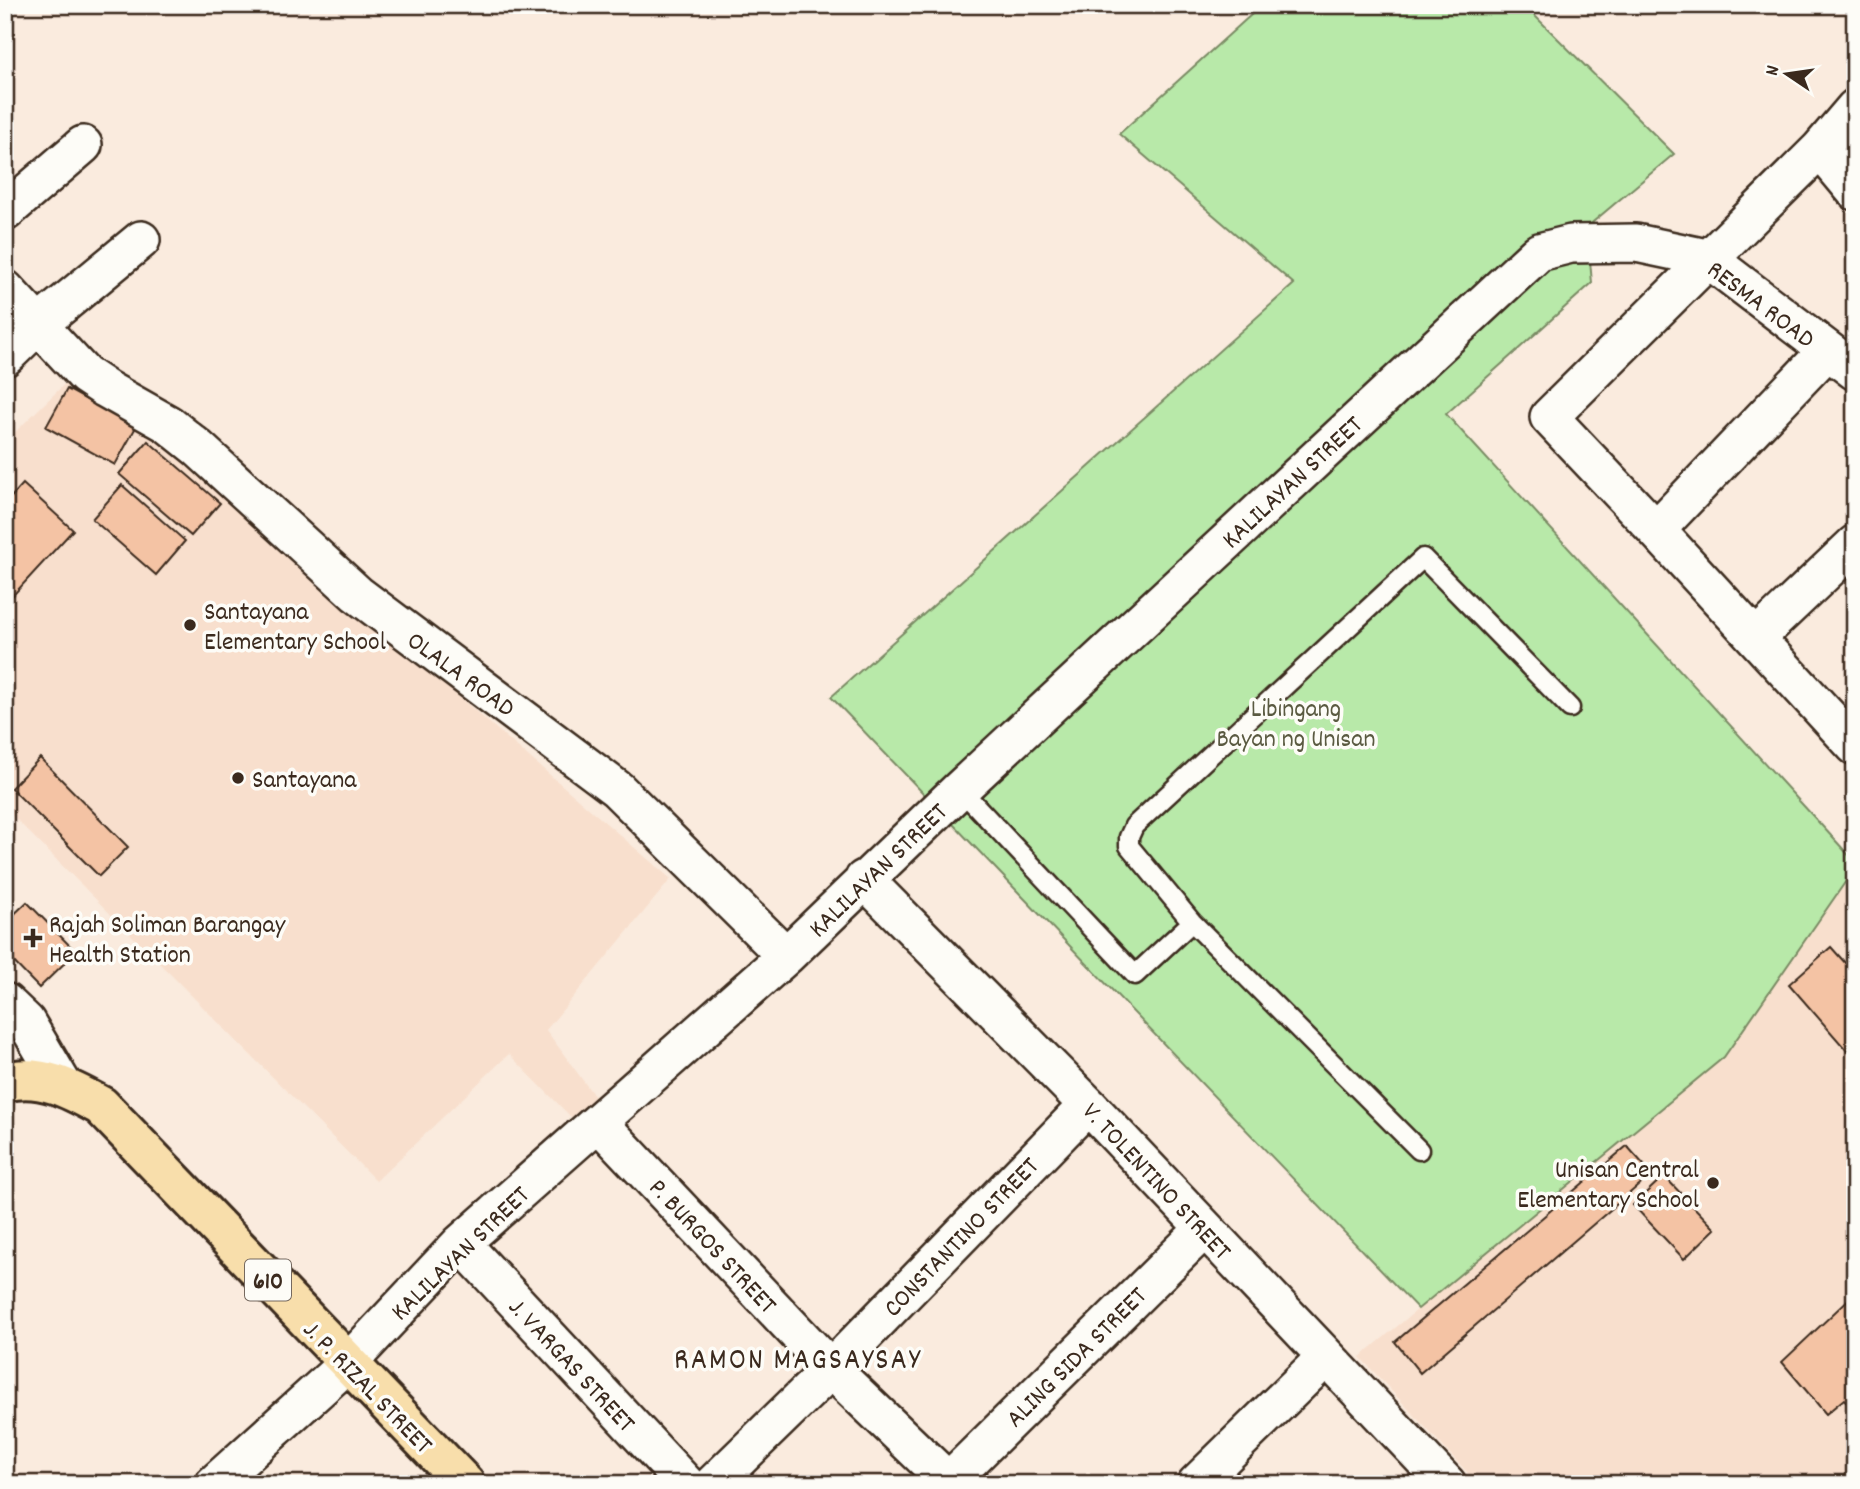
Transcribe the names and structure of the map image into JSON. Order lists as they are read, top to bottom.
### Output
{
  "streets": {
    "main road": ["610", "J. P. RIZAL STREET"],
    "street": [
      "RESMA ROAD",
      "KALILAYAN STREET",
      "OLALA ROAD",
      "V. TOLENTINO STREET",
      "CONSTANTINO STREET",
      "P. BURGOS STREET",
      "ALING SIDA STREET",
      "J. VARGAS STREET"
    ]
  },
  "crossings": [
    ["RESMA ROAD", "KALILAYAN STREET"],
    ["KALILAYAN STREET", "OLALA ROAD"],
    ["KALILAYAN STREET", "V. TOLENTINO STREET"],
    ["KALILAYAN STREET", "P. BURGOS STREET"],
    ["KALILAYAN STREET", "J. VARGAS STREET"],
    ["KALILAYAN STREET", "J. P. RIZAL STREET"],
    ["V. TOLENTINO STREET", "CONSTANTINO STREET"],
    ["V. TOLENTINO STREET", "ALING SIDA STREET"],
    ["CONSTANTINO STREET", "P. BURGOS STREET"],
    ["P. BURGOS STREET", "ALING SIDA STREET"],
    ["610", "J. P. RIZAL STREET"]
  ],
  "districts": ["RAMON MAGSAYSAY"],
  "parks": ["Libingang Bayan ng Unisan"],
  "places": {
    "other": ["Santayana Elementary School", "Santayana", "Unisan Central Elementary School"],
    "health": ["Rajah Soliman Barangay Health Station"]
  },
  "north": "left"
}
